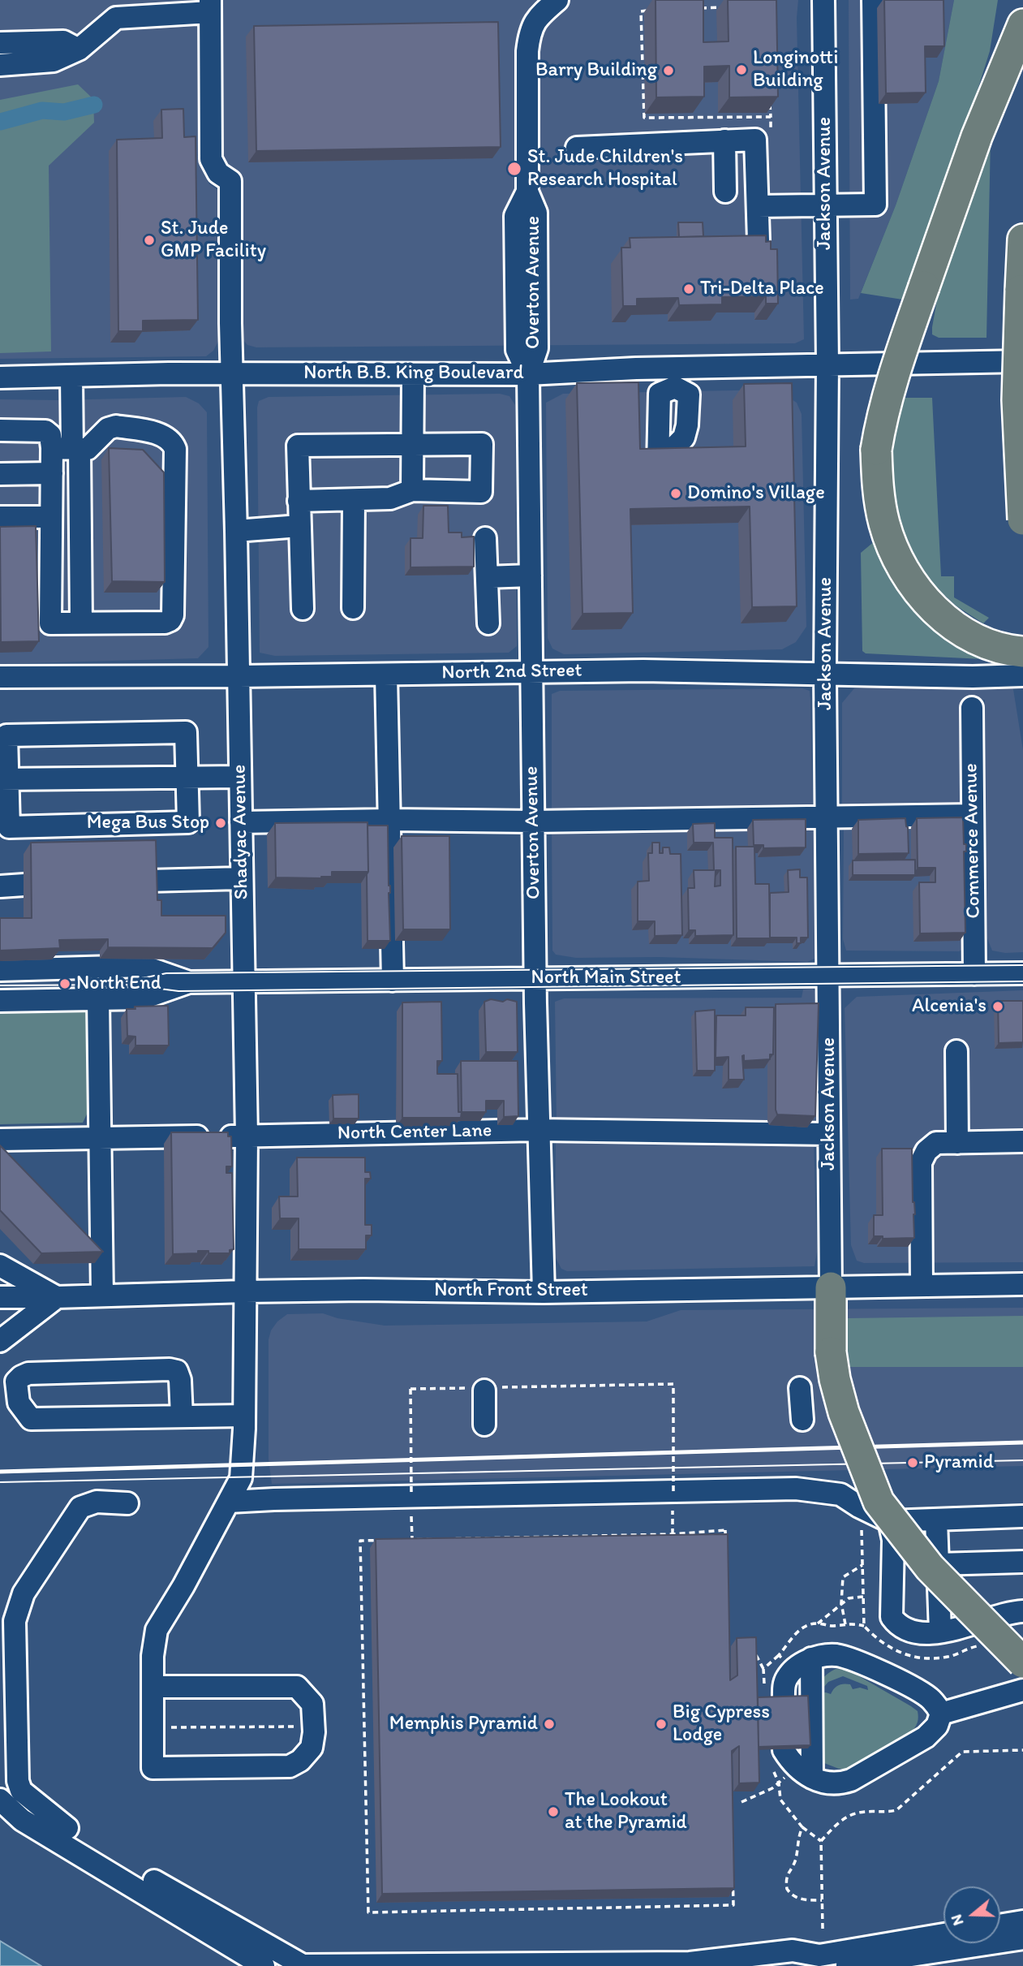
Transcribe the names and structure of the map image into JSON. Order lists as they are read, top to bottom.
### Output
{
  "streets": {
    "street": [
      "Jackson Avenue",
      "Overton Avenue",
      "North B.B. King Boulevard",
      "North 2nd Street",
      "Shadyac Avenue",
      "Commerce Avenue",
      "North Main Street",
      "North Center Lane",
      "North Front Street"
    ]
  },
  "crossings": [
    ["Jackson Avenue", "North B.B. King Boulevard"],
    ["Jackson Avenue", "North 2nd Street"],
    ["Jackson Avenue", "North Main Street"],
    ["Jackson Avenue", "North Center Lane"],
    ["Jackson Avenue", "North Front Street"],
    ["Overton Avenue", "North B.B. King Boulevard"],
    ["Overton Avenue", "North 2nd Street"],
    ["Overton Avenue", "North Main Street"],
    ["Overton Avenue", "North Center Lane"],
    ["Overton Avenue", "North Front Street"],
    ["North B.B. King Boulevard", "Shadyac Avenue"],
    ["North 2nd Street", "Shadyac Avenue"],
    ["Shadyac Avenue", "North Main Street"],
    ["Shadyac Avenue", "North Center Lane"],
    ["Shadyac Avenue", "North Front Street"],
    ["Commerce Avenue", "North Main Street"]
  ],
  "places": [
    "Longinotti Building",
    "Barry Building",
    "St. Jude Children's Research Hospital",
    "St. Jude GMP Facility",
    "Tri-Delta Place",
    "Domino's Village",
    "Mega Bus Stop",
    "North End",
    "Alcenia's",
    "Pyramid",
    "Memphis Pyramid",
    "Big Cypress Lodge",
    "The Lookout at the Pyramid"
  ],
  "north": "left"
}
